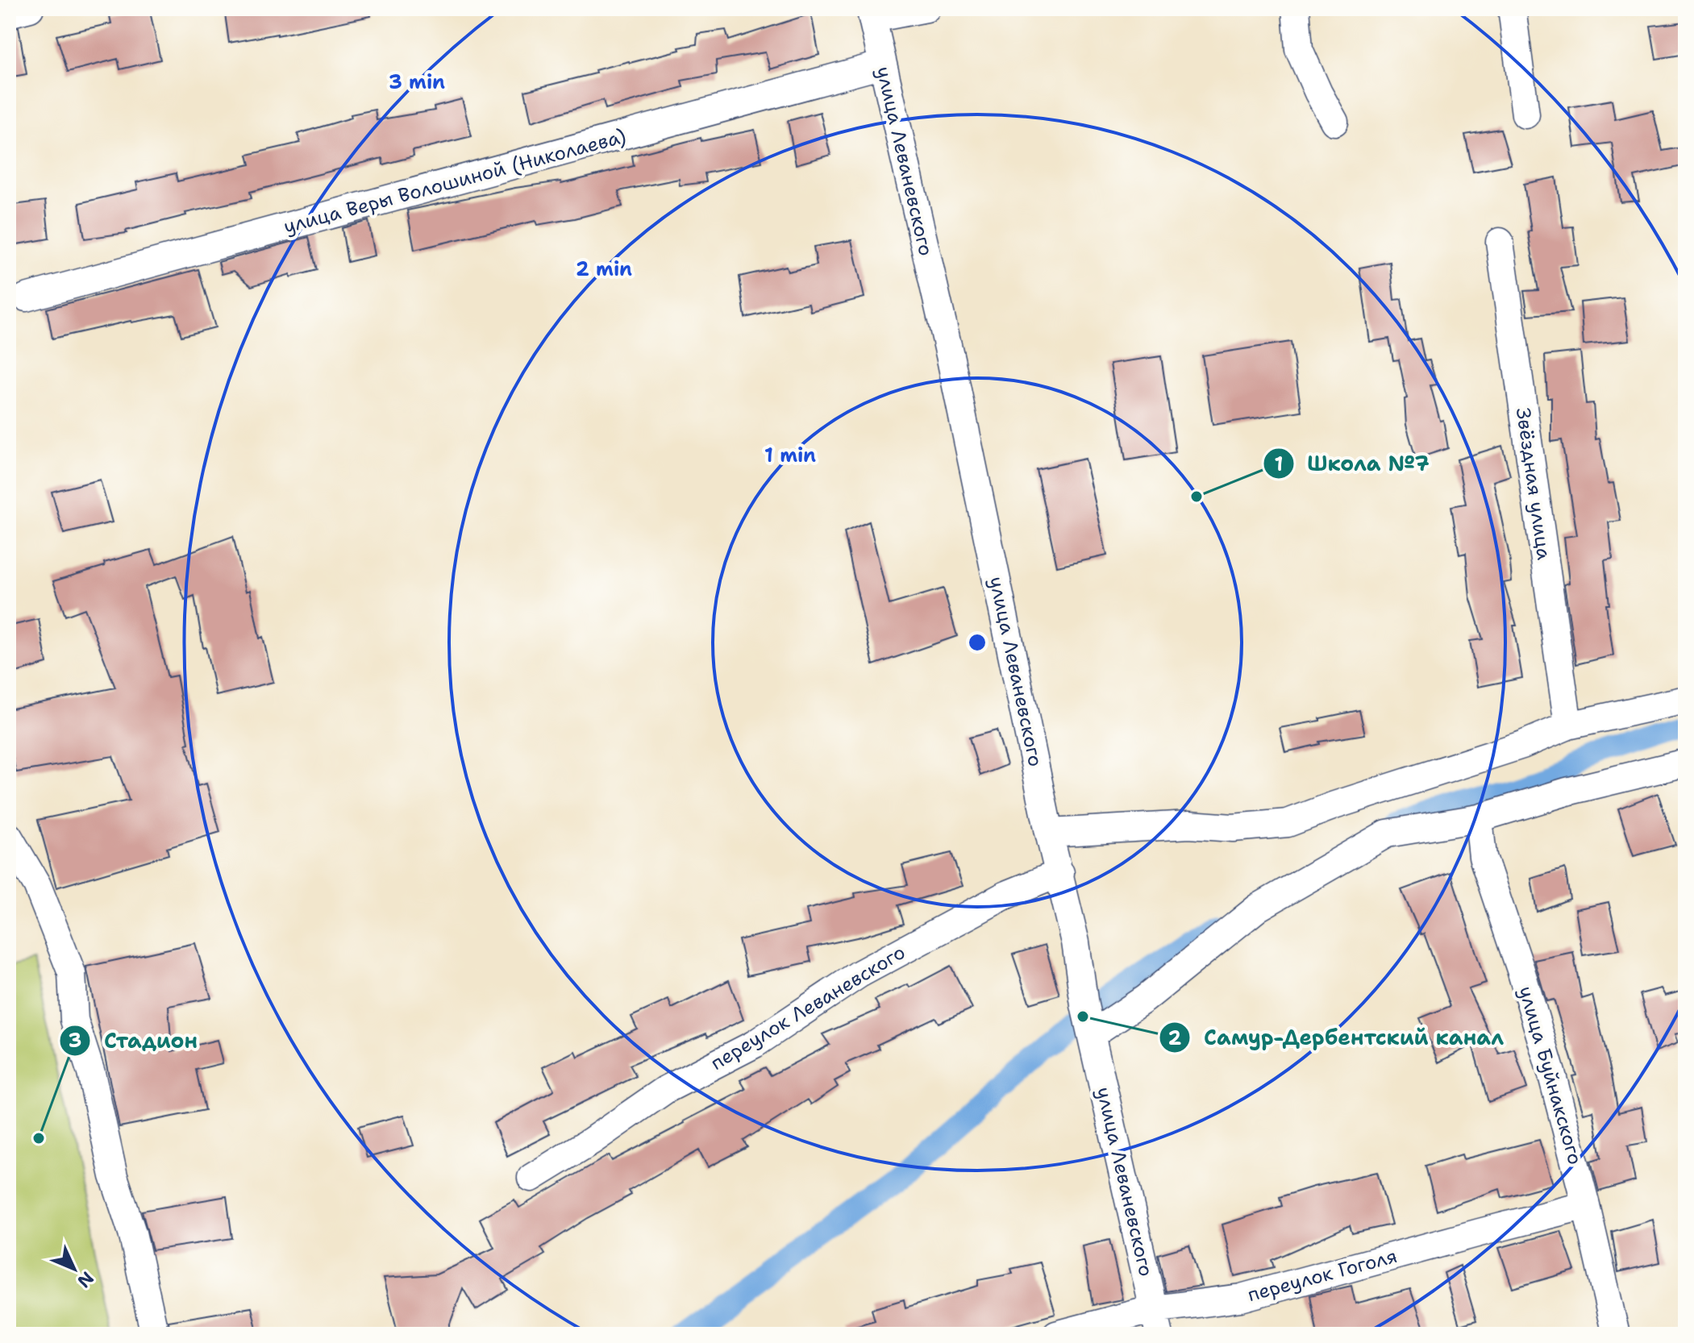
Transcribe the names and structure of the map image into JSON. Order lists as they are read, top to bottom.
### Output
{
  "streets": {
    "street": [
      "улица Леваневского",
      "улица Веры Волошиной (Николаева)",
      "Звёздная улица",
      "переулок Леваневского",
      "улица Буйнакского",
      "переулок Гоголя"
    ]
  },
  "crossings": [
    ["улица Леваневского", "улица Веры Волошиной (Николаева)"],
    ["улица Леваневского", "переулок Леваневского"],
    ["улица Леваневского", "переулок Гоголя"],
    ["улица Буйнакского", "переулок Гоголя"]
  ],
  "places": ["Школа №7", "Самур-Дербентский канал", "Стадион"],
  "north": "bottom right",
  "rings": ["3 min", "2 min", "1 min"]
}
